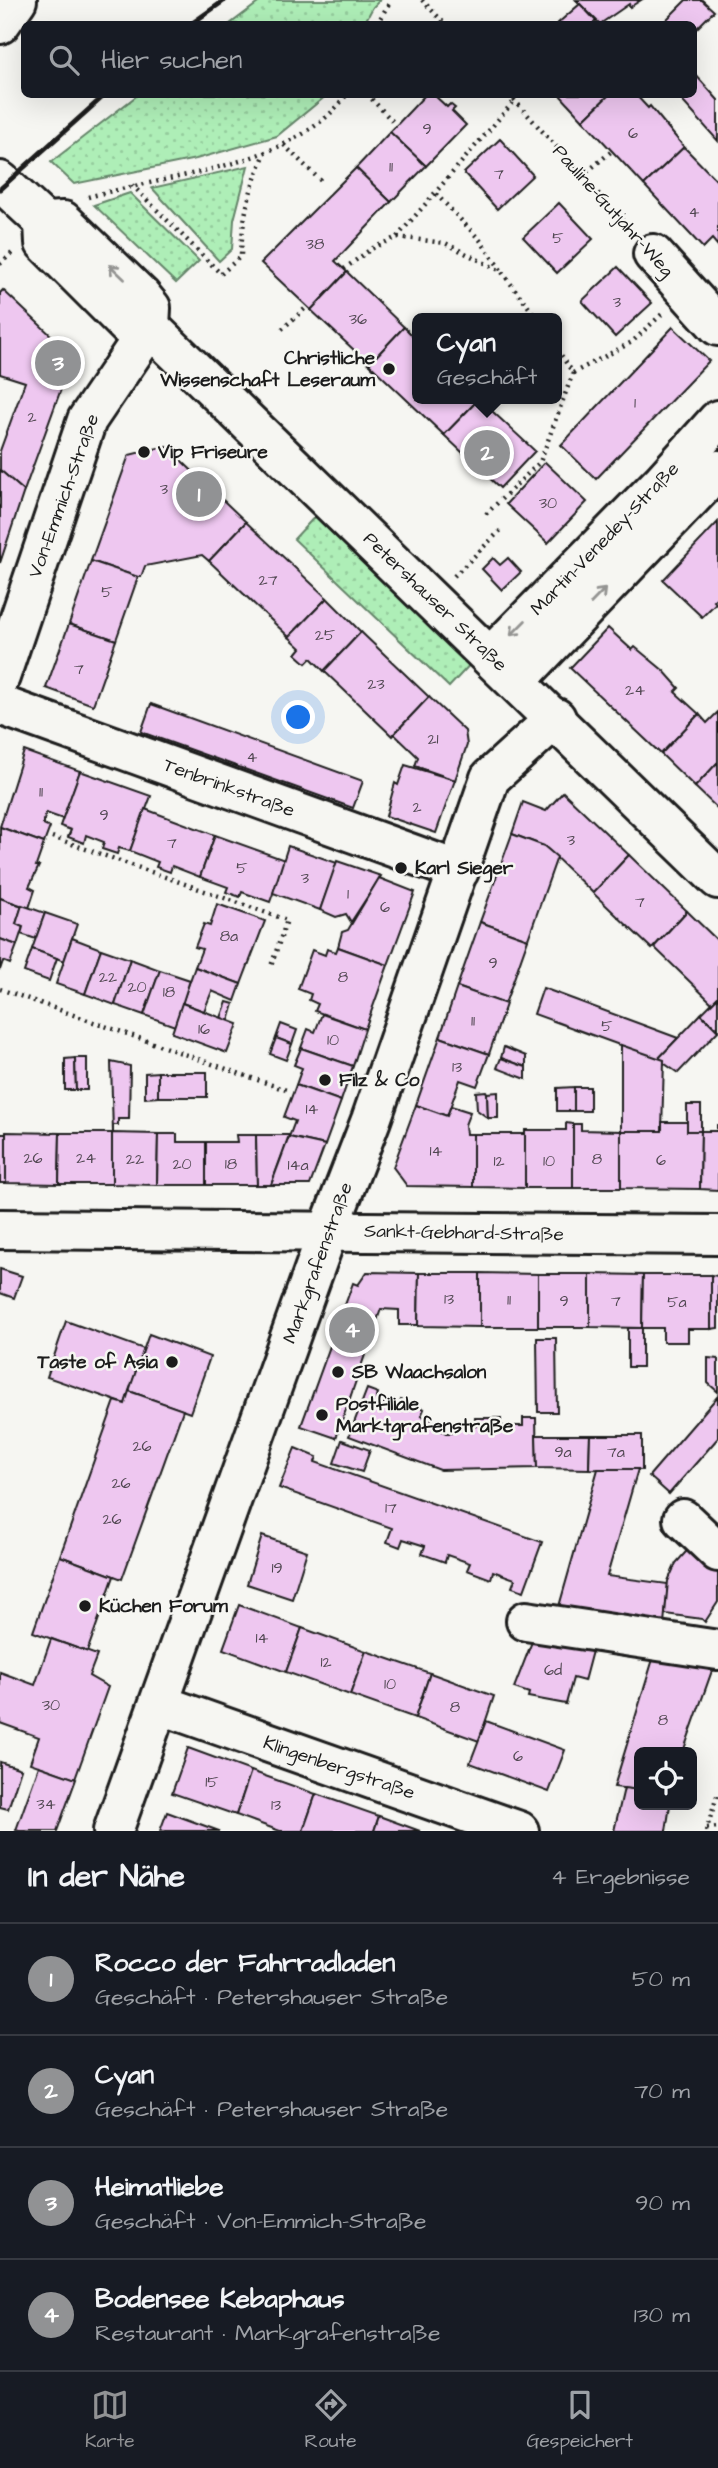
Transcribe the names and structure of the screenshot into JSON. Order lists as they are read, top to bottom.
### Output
{
  "streets": {
    "street": [
      "Pauline-Gutjahr-Weg",
      "Von-Emmich-Straße",
      "Martin-Venedey-Straße",
      "Petershauser Straße",
      "Tenbrinkstraße",
      "Sankt-Gebhard-Straße",
      "Markgrafenstraße",
      "Klingenbergstraße"
    ]
  },
  "crossings": [
    ["Von-Emmich-Straße", "Petershauser Straße"],
    ["Martin-Venedey-Straße", "Petershauser Straße"],
    ["Petershauser Straße", "Markgrafenstraße"],
    ["Tenbrinkstraße", "Markgrafenstraße"],
    ["Sankt-Gebhard-Straße", "Markgrafenstraße"],
    ["Markgrafenstraße", "Klingenbergstraße"]
  ],
  "places": [
    "Christliche Wissenschaft Leseraum",
    "Vip Friseure",
    "Karl Sieger",
    "Filz & Co",
    "Taste of Asia",
    "SB Waachsalon",
    "Postfiliale Marktgrafenstraße",
    "Küchen Forum"
  ],
  "house_numbers": [
    "9",
    "6",
    "11",
    "7",
    "4",
    "5",
    "38",
    "3",
    "36",
    "1",
    "2",
    "3",
    "30",
    "27",
    "5",
    "25",
    "7",
    "23",
    "24",
    "21",
    "4",
    "11",
    "2",
    "9",
    "3",
    "7",
    "5",
    "3",
    "1",
    "7",
    "6",
    "8a",
    "9",
    "22",
    "8",
    "20",
    "18",
    "11",
    "5",
    "16",
    "10",
    "13",
    "14",
    "14",
    "26",
    "24",
    "22",
    "8",
    "6",
    "12",
    "10",
    "20",
    "18",
    "14a",
    "13",
    "11",
    "9",
    "7",
    "5a",
    "26",
    "9a",
    "7a",
    "26",
    "17",
    "26",
    "19",
    "14",
    "12",
    "6d",
    "10",
    "30",
    "8",
    "8",
    "6",
    "15",
    "34",
    "13"
  ],
  "page": {
    "search": "Hier suchen",
    "popup": ["Cyan", "Geschäft"],
    "pins": [
      "3",
      "2",
      "1",
      "4"
    ],
    "heading": ["In der Nähe", "4 Ergebnisse"],
    "list": [
      {
        "mark": "1",
        "name": "Rocco der Fahrradladen",
        "note": "Geschäft · Petershauser Straße",
        "value": "50 m"
      },
      {
        "mark": "2",
        "name": "Cyan",
        "note": "Geschäft · Petershauser Straße",
        "value": "70 m"
      },
      {
        "mark": "3",
        "name": "Heimatliebe",
        "note": "Geschäft · Von-Emmich-Straße",
        "value": "90 m"
      },
      {
        "mark": "4",
        "name": "Bodensee Kebaphaus",
        "note": "Restaurant · Markgrafenstraße",
        "value": "130 m"
      }
    ],
    "nav": ["Karte", "Route", "Gespeichert"]
  }
}
